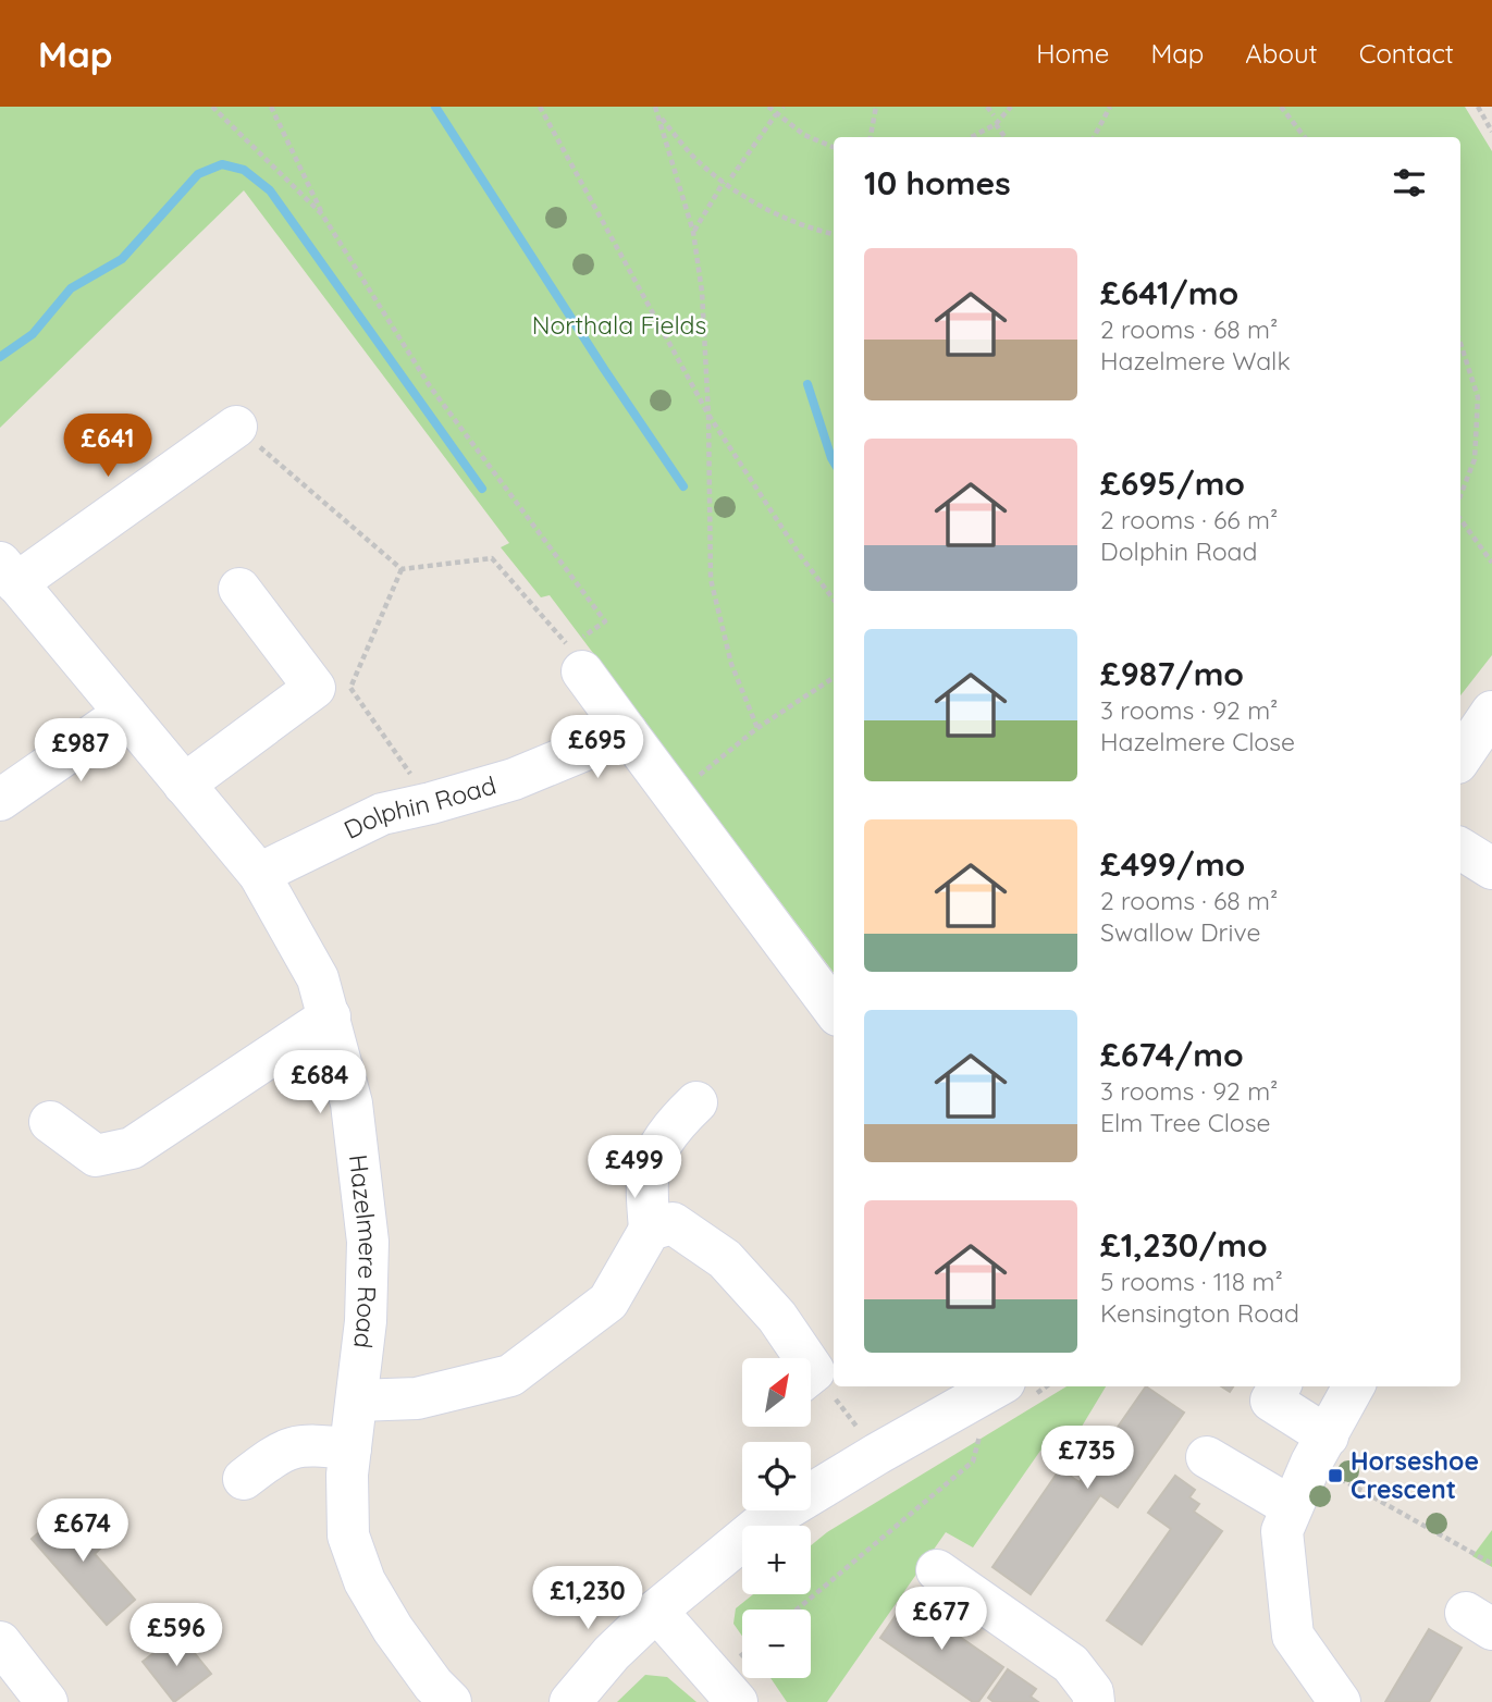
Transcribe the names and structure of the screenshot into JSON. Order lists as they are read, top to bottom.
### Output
{
  "streets": {
    "street": ["Dolphin Road", "Hazelmere Road"]
  },
  "crossings": [
    ["Dolphin Road", "Hazelmere Road"]
  ],
  "parks": ["Northala Fields"],
  "places": {
    "transit": ["Horseshoe Crescent"]
  },
  "north": "top right",
  "page": {
    "header": "Map",
    "nav": [
      "Home",
      "Map",
      "About",
      "Contact"
    ],
    "heading": "10 homes",
    "list": [
      {
        "name": "£641/mo",
        "note": "2 rooms · 68 m² · Hazelmere Walk"
      },
      {
        "name": "£695/mo",
        "note": "2 rooms · 66 m² · Dolphin Road"
      },
      {
        "name": "£987/mo",
        "note": "3 rooms · 92 m² · Hazelmere Close"
      },
      {
        "name": "£499/mo",
        "note": "2 rooms · 68 m² · Swallow Drive"
      },
      {
        "name": "£674/mo",
        "note": "3 rooms · 92 m² · Elm Tree Close"
      },
      {
        "name": "£1,230/mo",
        "note": "5 rooms · 118 m² · Kensington Road"
      }
    ],
    "price": [
      "£641",
      "£695",
      "£987",
      "£684",
      "£499",
      "£735",
      "£674",
      "£1,230",
      "£677",
      "£596"
    ],
    "map_buttons": ["+", "−"]
  }
}
